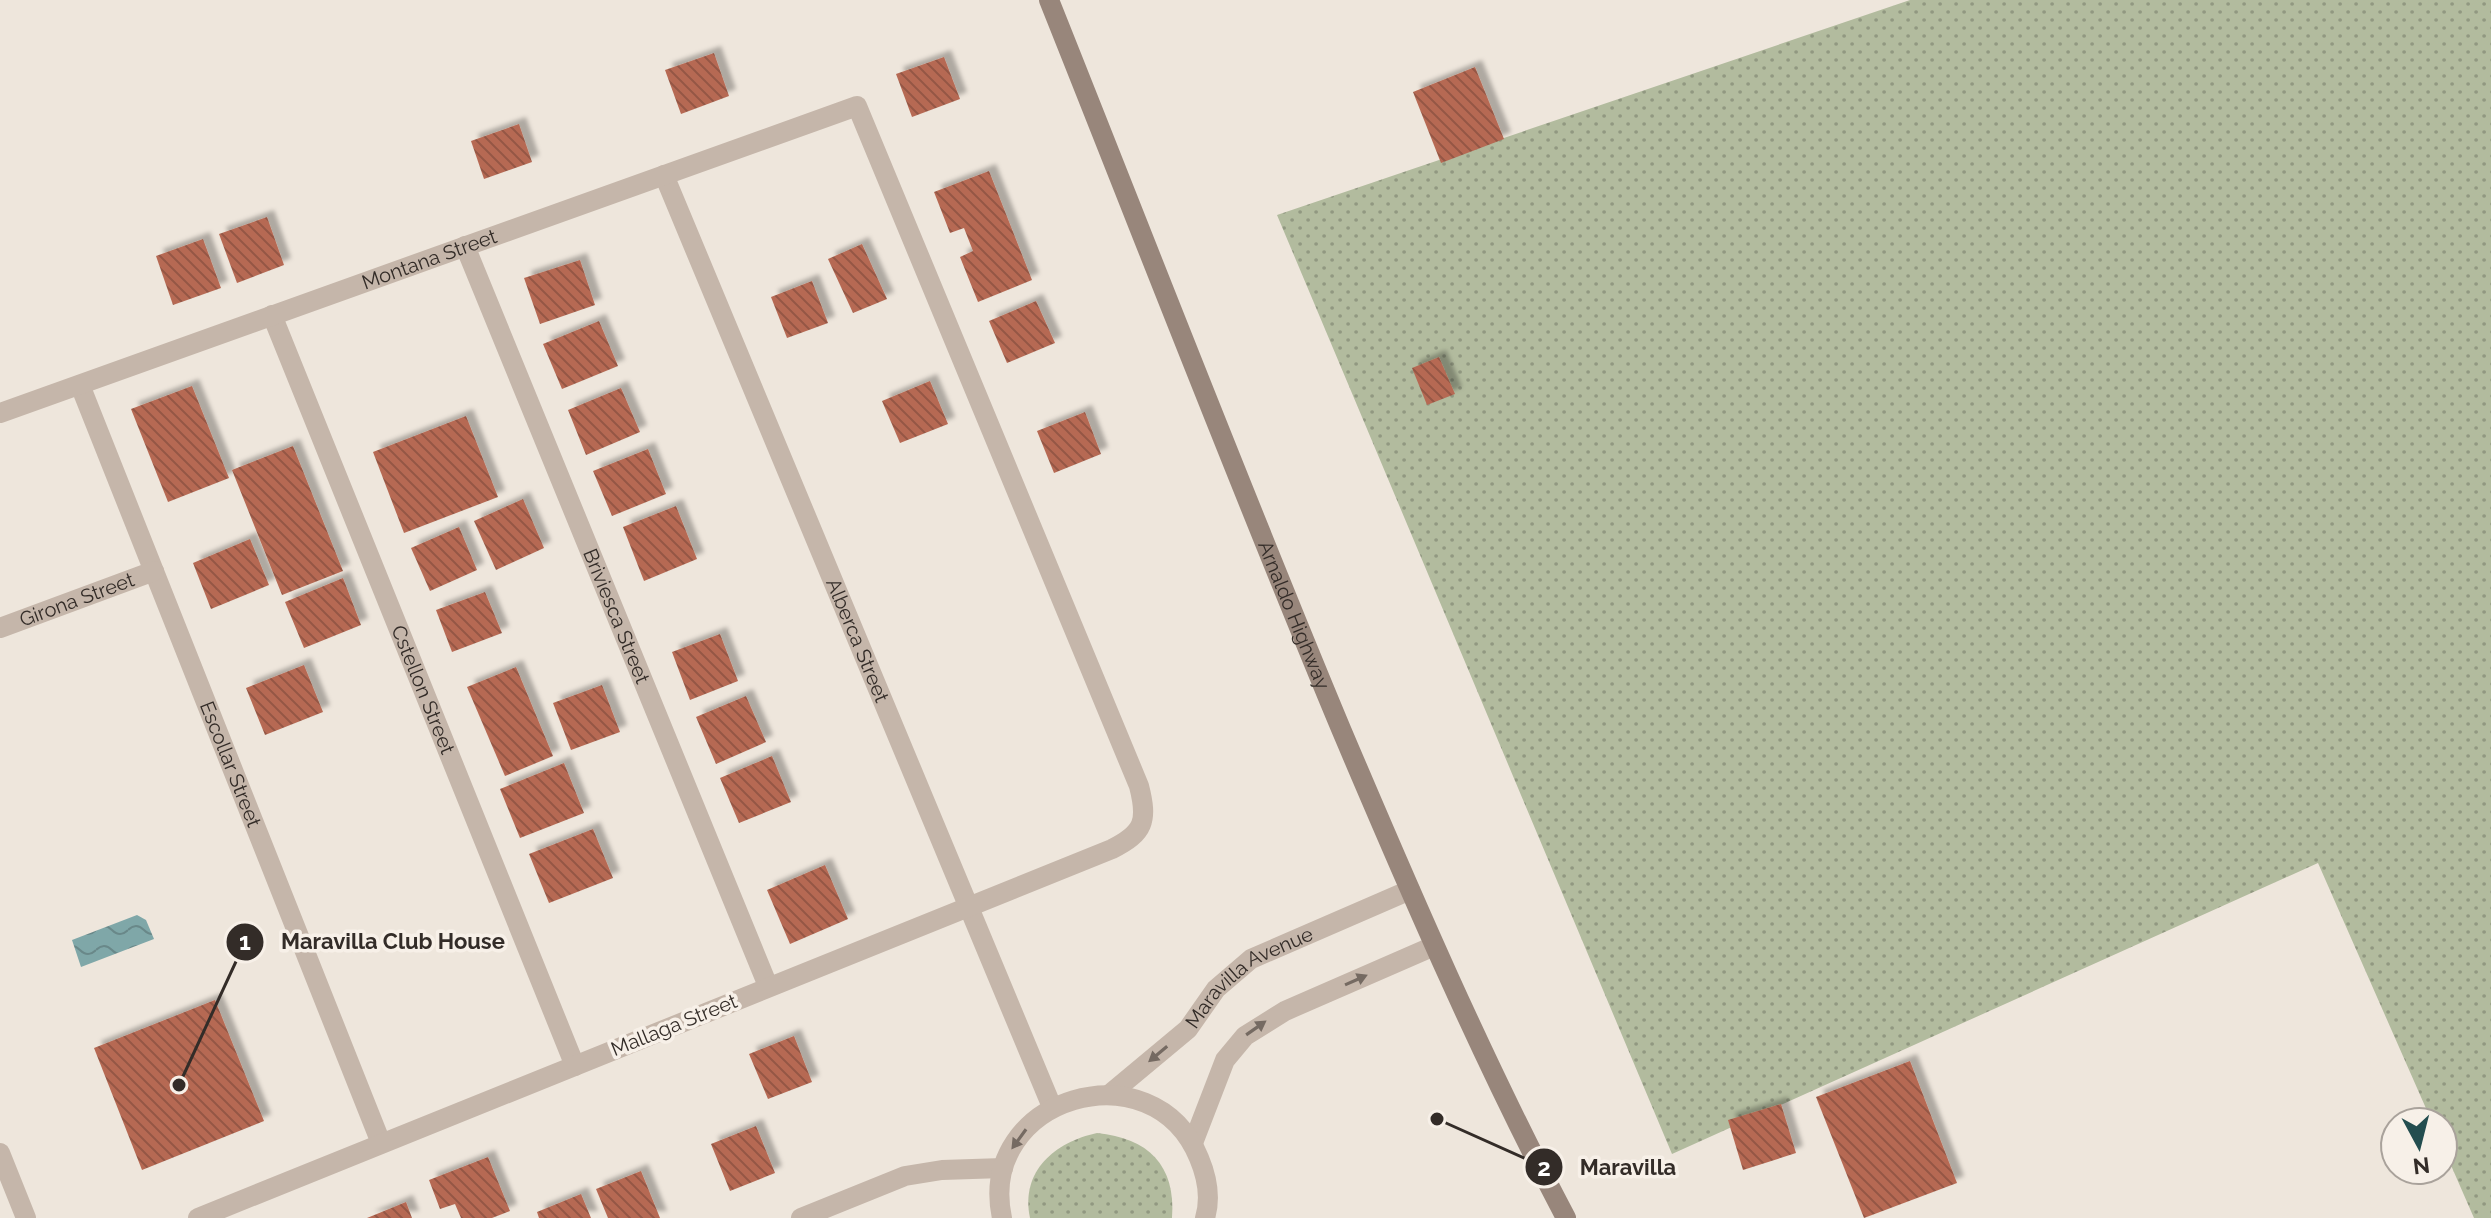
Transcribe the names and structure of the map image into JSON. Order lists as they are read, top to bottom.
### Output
{
  "streets": {
    "main road": ["Arnaldo Highway"],
    "street": [
      "Montana Street",
      "Girona Street",
      "Briviesca Street",
      "Alberca Street",
      "Cstellon Street",
      "Escollar Street",
      "Maravilla Avenue",
      "Mallaga Street"
    ]
  },
  "crossings": [
    ["Montana Street", "Briviesca Street"],
    ["Montana Street", "Alberca Street"],
    ["Montana Street", "Cstellon Street"],
    ["Montana Street", "Escollar Street"],
    ["Montana Street", "Mallaga Street"],
    ["Girona Street", "Escollar Street"],
    ["Arnaldo Highway", "Maravilla Avenue"],
    ["Briviesca Street", "Mallaga Street"],
    ["Alberca Street", "Mallaga Street"],
    ["Cstellon Street", "Mallaga Street"],
    ["Escollar Street", "Mallaga Street"]
  ],
  "places": ["Maravilla Club House", "Maravilla"],
  "north": "bottom"
}
